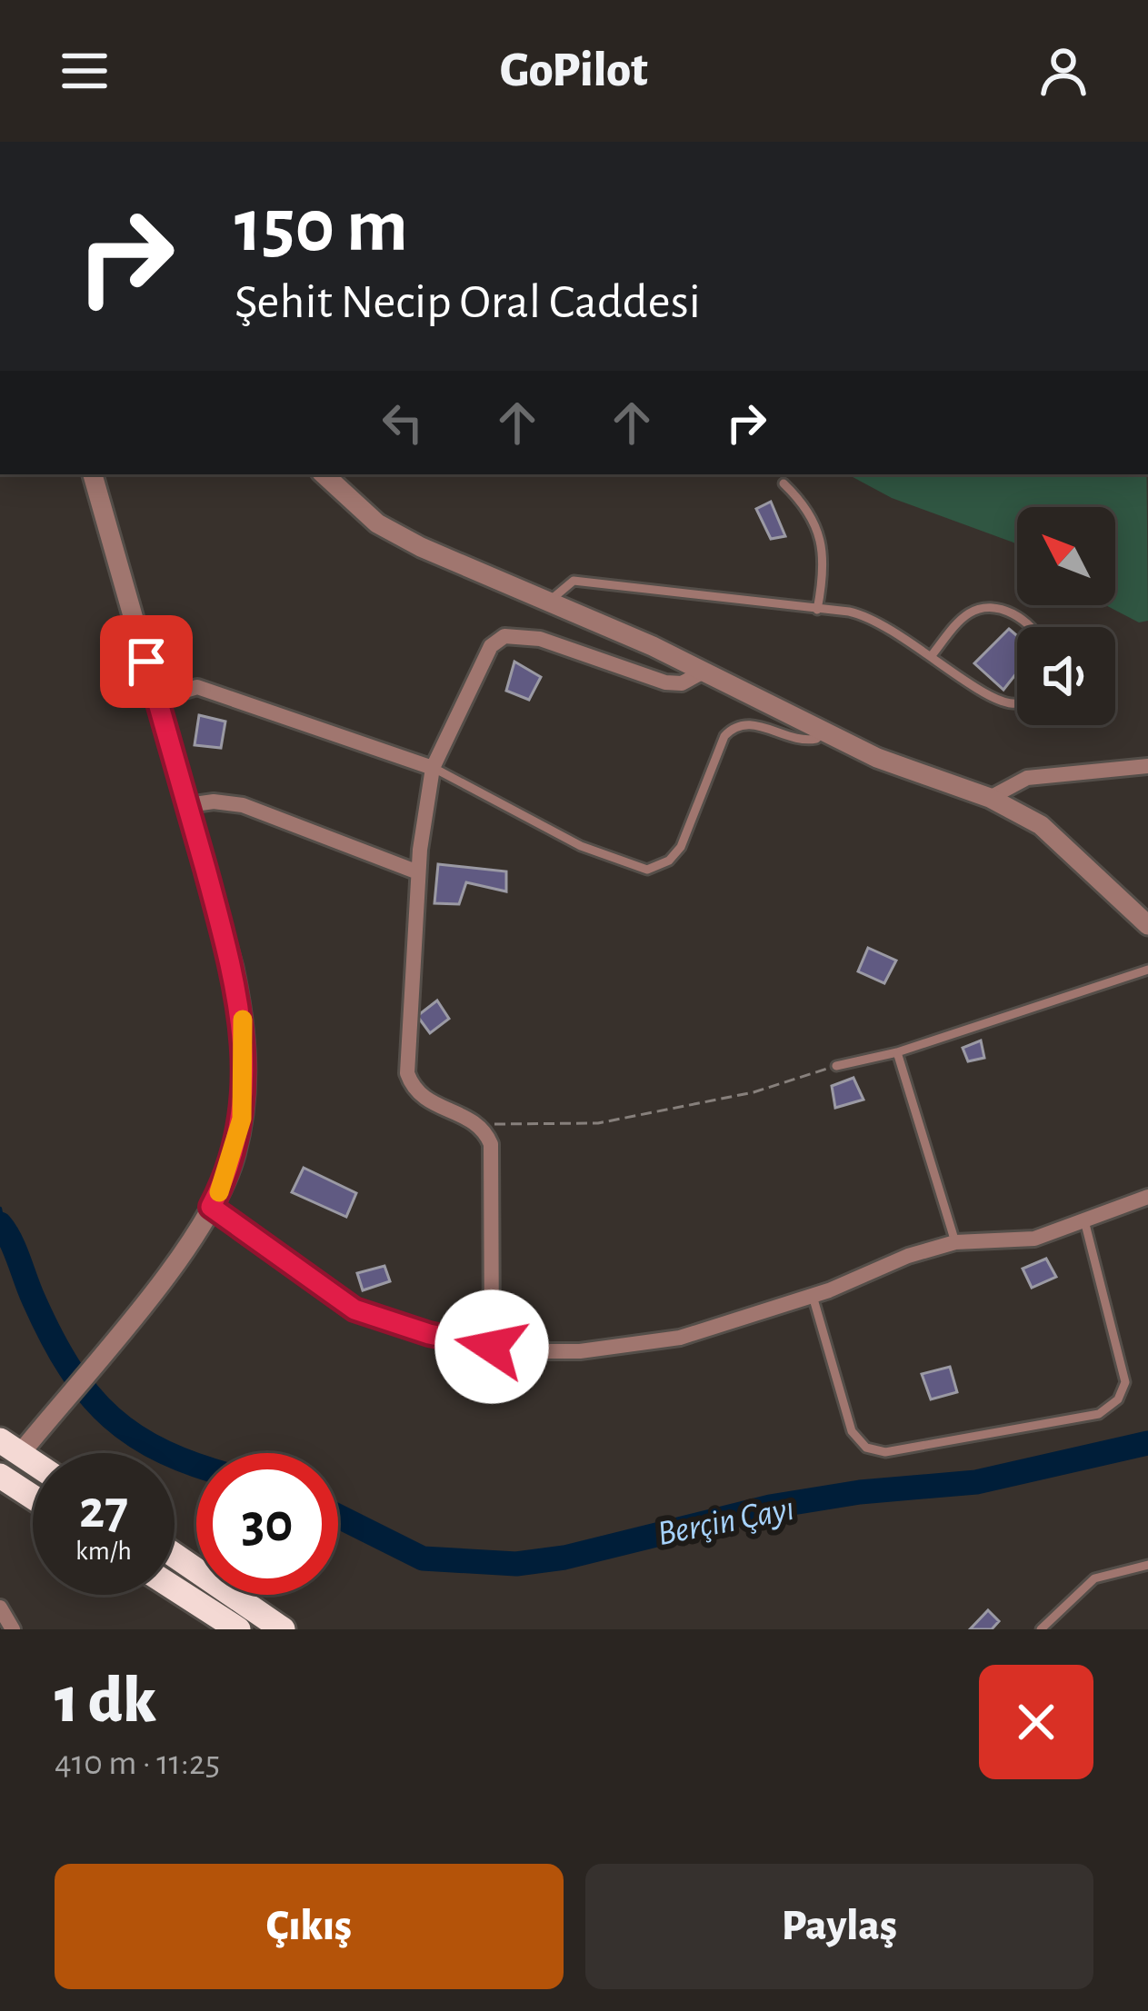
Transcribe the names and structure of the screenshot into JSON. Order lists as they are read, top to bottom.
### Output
{
  "water": ["Berçin Çayı"],
  "north": "top left",
  "page": {
    "header": "GoPilot",
    "turn": ["150 m", "Şehit Necip Oral Caddesi"],
    "speed": "27 km/h",
    "limit": "30",
    "heading": ["1 dk", "410 m · 11:25"],
    "buttons": ["Çıkış", "Paylaş"]
  }
}
